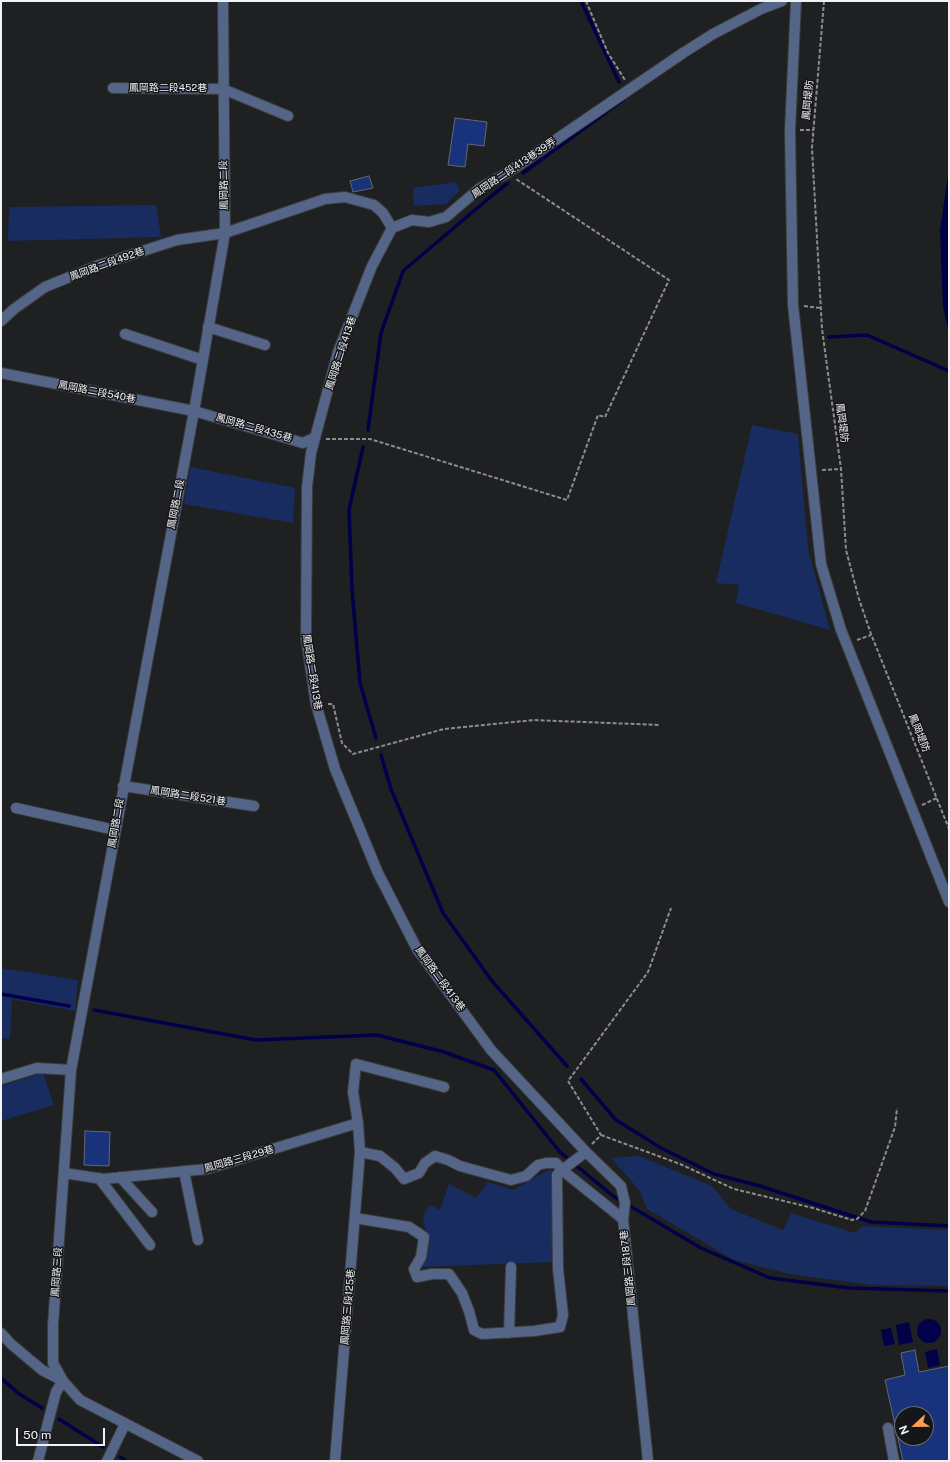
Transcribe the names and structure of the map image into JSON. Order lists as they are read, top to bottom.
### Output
{
  "streets": {
    "street": [
      "鳳岡路二段452巷",
      "鳳岡路二段413巷39弄",
      "鳳岡路二段",
      "鳳岡路二段492巷",
      "鳳岡路二段413巷",
      "鳳岡路二段540巷",
      "鳳岡路二段435巷",
      "鳳岡路二段521巷",
      "鳳岡路三段29巷",
      "鳳岡路三段187巷",
      "鳳岡路三段",
      "鳳岡路三段125巷"
    ],
    "path": ["鳳岡堤防"]
  },
  "crossings": [
    ["鳳岡路二段452巷", "鳳岡路二段"],
    ["鳳岡路二段413巷39弄", "鳳岡路二段413巷"],
    ["鳳岡路二段", "鳳岡路二段492巷"],
    ["鳳岡路二段", "鳳岡路二段540巷"],
    ["鳳岡路二段", "鳳岡路二段435巷"],
    ["鳳岡路二段", "鳳岡路二段521巷"],
    ["鳳岡路二段", "鳳岡路三段"],
    ["鳳岡路二段413巷", "鳳岡路二段435巷"],
    ["鳳岡路二段413巷", "鳳岡路三段187巷"],
    ["鳳岡路二段540巷", "鳳岡路二段435巷"],
    ["鳳岡路三段29巷", "鳳岡路三段"],
    ["鳳岡路三段187巷", "鳳岡路三段125巷"]
  ],
  "scale_bar": "50 m",
  "north": "left"
}
